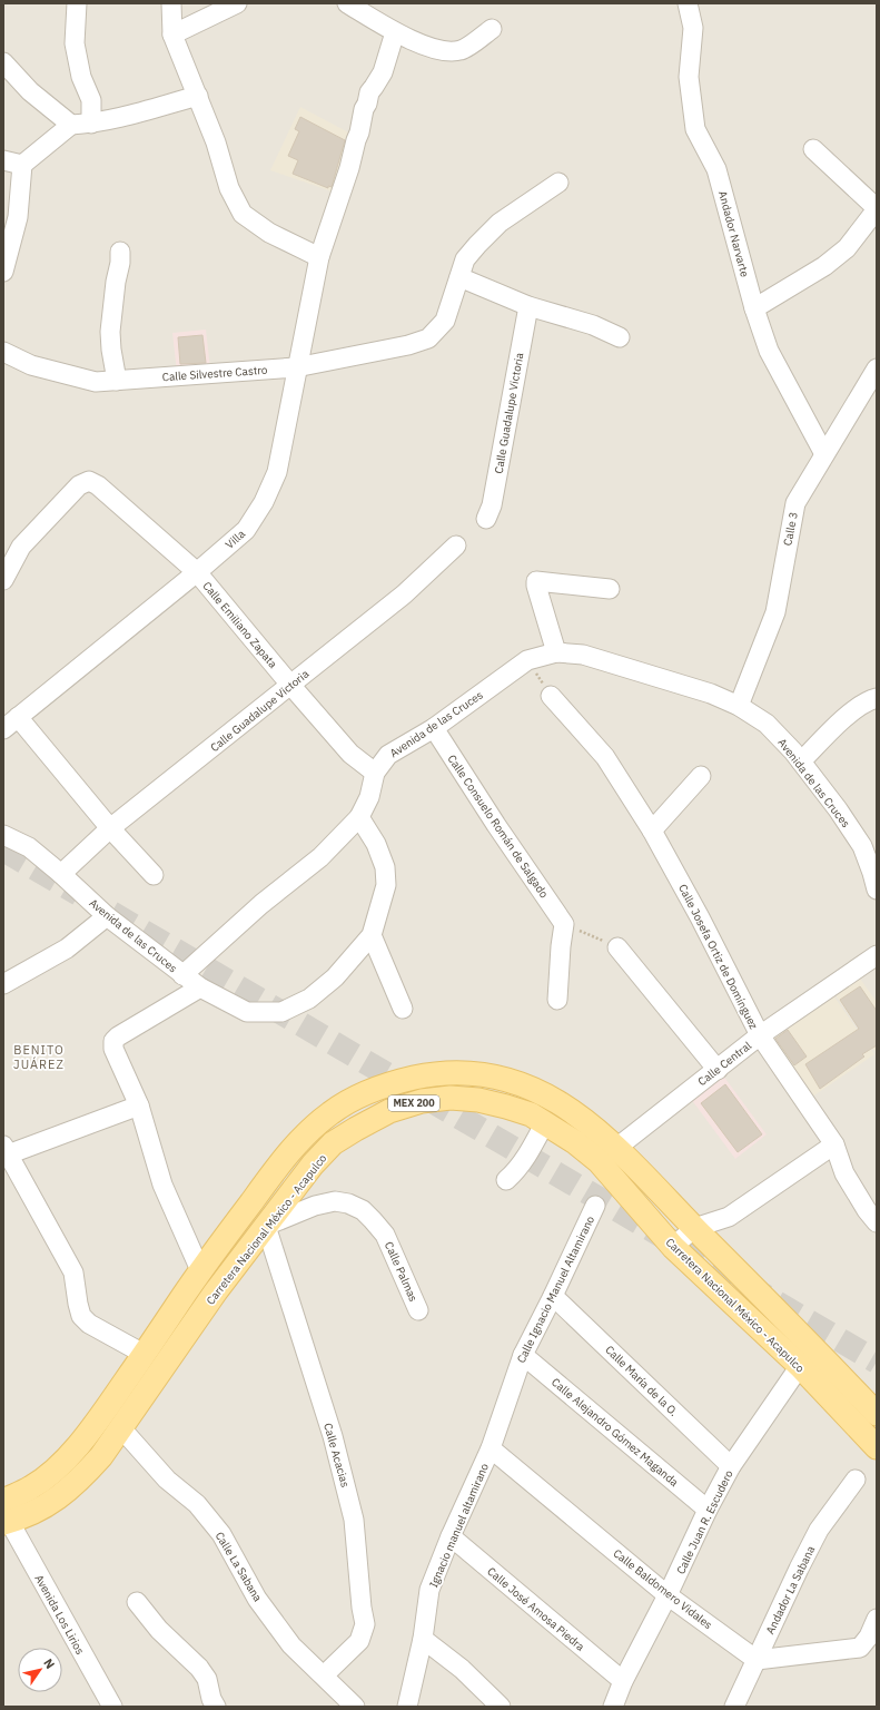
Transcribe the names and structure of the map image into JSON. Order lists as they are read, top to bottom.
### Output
{
  "streets": {
    "main road": ["MEX 200", "Carretera Nacional México - Acapulco"],
    "street": [
      "Andador Narvarte",
      "Calle Silvestre Castro",
      "Calle Guadalupe Victoria",
      "Calle 3",
      "Villa",
      "Calle Emiliano Zapata",
      "Avenida de las Cruces",
      "Calle Consuelo Román de Salgado",
      "Calle Josefa Ortiz de Domínguez",
      "Calle Central",
      "Calle Palmas",
      "Calle Ignacio Manuel Altamirano",
      "Calle María de la O.",
      "Calle Alejandro Gómez Maganda",
      "Calle Acacias",
      "Calle Juan R. Escudero",
      "Ignacio manuel altamirano",
      "Calle La Sabana",
      "Calle Baldomero Vidales",
      "Andador La Sabana",
      "Calle José Amosa Piedra",
      "Avenida Los Lirios"
    ]
  },
  "crossings": [
    ["Andador Narvarte", "Calle 3"],
    ["Calle Silvestre Castro", "Villa"],
    ["Calle Guadalupe Victoria", "Calle Emiliano Zapata"],
    ["Calle Guadalupe Victoria", "Avenida de las Cruces"],
    ["Calle 3", "Avenida de las Cruces"],
    ["Villa", "Calle Emiliano Zapata"],
    ["Calle Emiliano Zapata", "Avenida de las Cruces"],
    ["Avenida de las Cruces", "Calle Consuelo Román de Salgado"],
    ["Calle Josefa Ortiz de Domínguez", "Calle Central"],
    ["Calle Central", "MEX 200"],
    ["Calle Central", "Carretera Nacional México - Acapulco"],
    ["MEX 200", "Carretera Nacional México - Acapulco"],
    ["MEX 200", "Calle Juan R. Escudero"],
    ["MEX 200", "Avenida Los Lirios"],
    ["Carretera Nacional México - Acapulco", "Calle Palmas"],
    ["Carretera Nacional México - Acapulco", "Calle Acacias"],
    ["Carretera Nacional México - Acapulco", "Calle Juan R. Escudero"],
    ["Carretera Nacional México - Acapulco", "Calle La Sabana"],
    ["Carretera Nacional México - Acapulco", "Avenida Los Lirios"],
    ["Calle Palmas", "Calle Acacias"],
    ["Calle Ignacio Manuel Altamirano", "Calle María de la O."],
    ["Calle Ignacio Manuel Altamirano", "Calle Alejandro Gómez Maganda"],
    ["Calle Ignacio Manuel Altamirano", "Ignacio manuel altamirano"],
    ["Calle Ignacio Manuel Altamirano", "Calle Baldomero Vidales"],
    ["Calle María de la O.", "Calle Juan R. Escudero"],
    ["Calle Alejandro Gómez Maganda", "Calle Juan R. Escudero"],
    ["Calle Acacias", "Calle La Sabana"],
    ["Calle Juan R. Escudero", "Calle Baldomero Vidales"],
    ["Calle Juan R. Escudero", "Calle José Amosa Piedra"],
    ["Ignacio manuel altamirano", "Calle Baldomero Vidales"],
    ["Ignacio manuel altamirano", "Calle José Amosa Piedra"],
    ["Calle Baldomero Vidales", "Andador La Sabana"]
  ],
  "districts": ["BENITO JUÁREZ"],
  "north": "top right"
}
